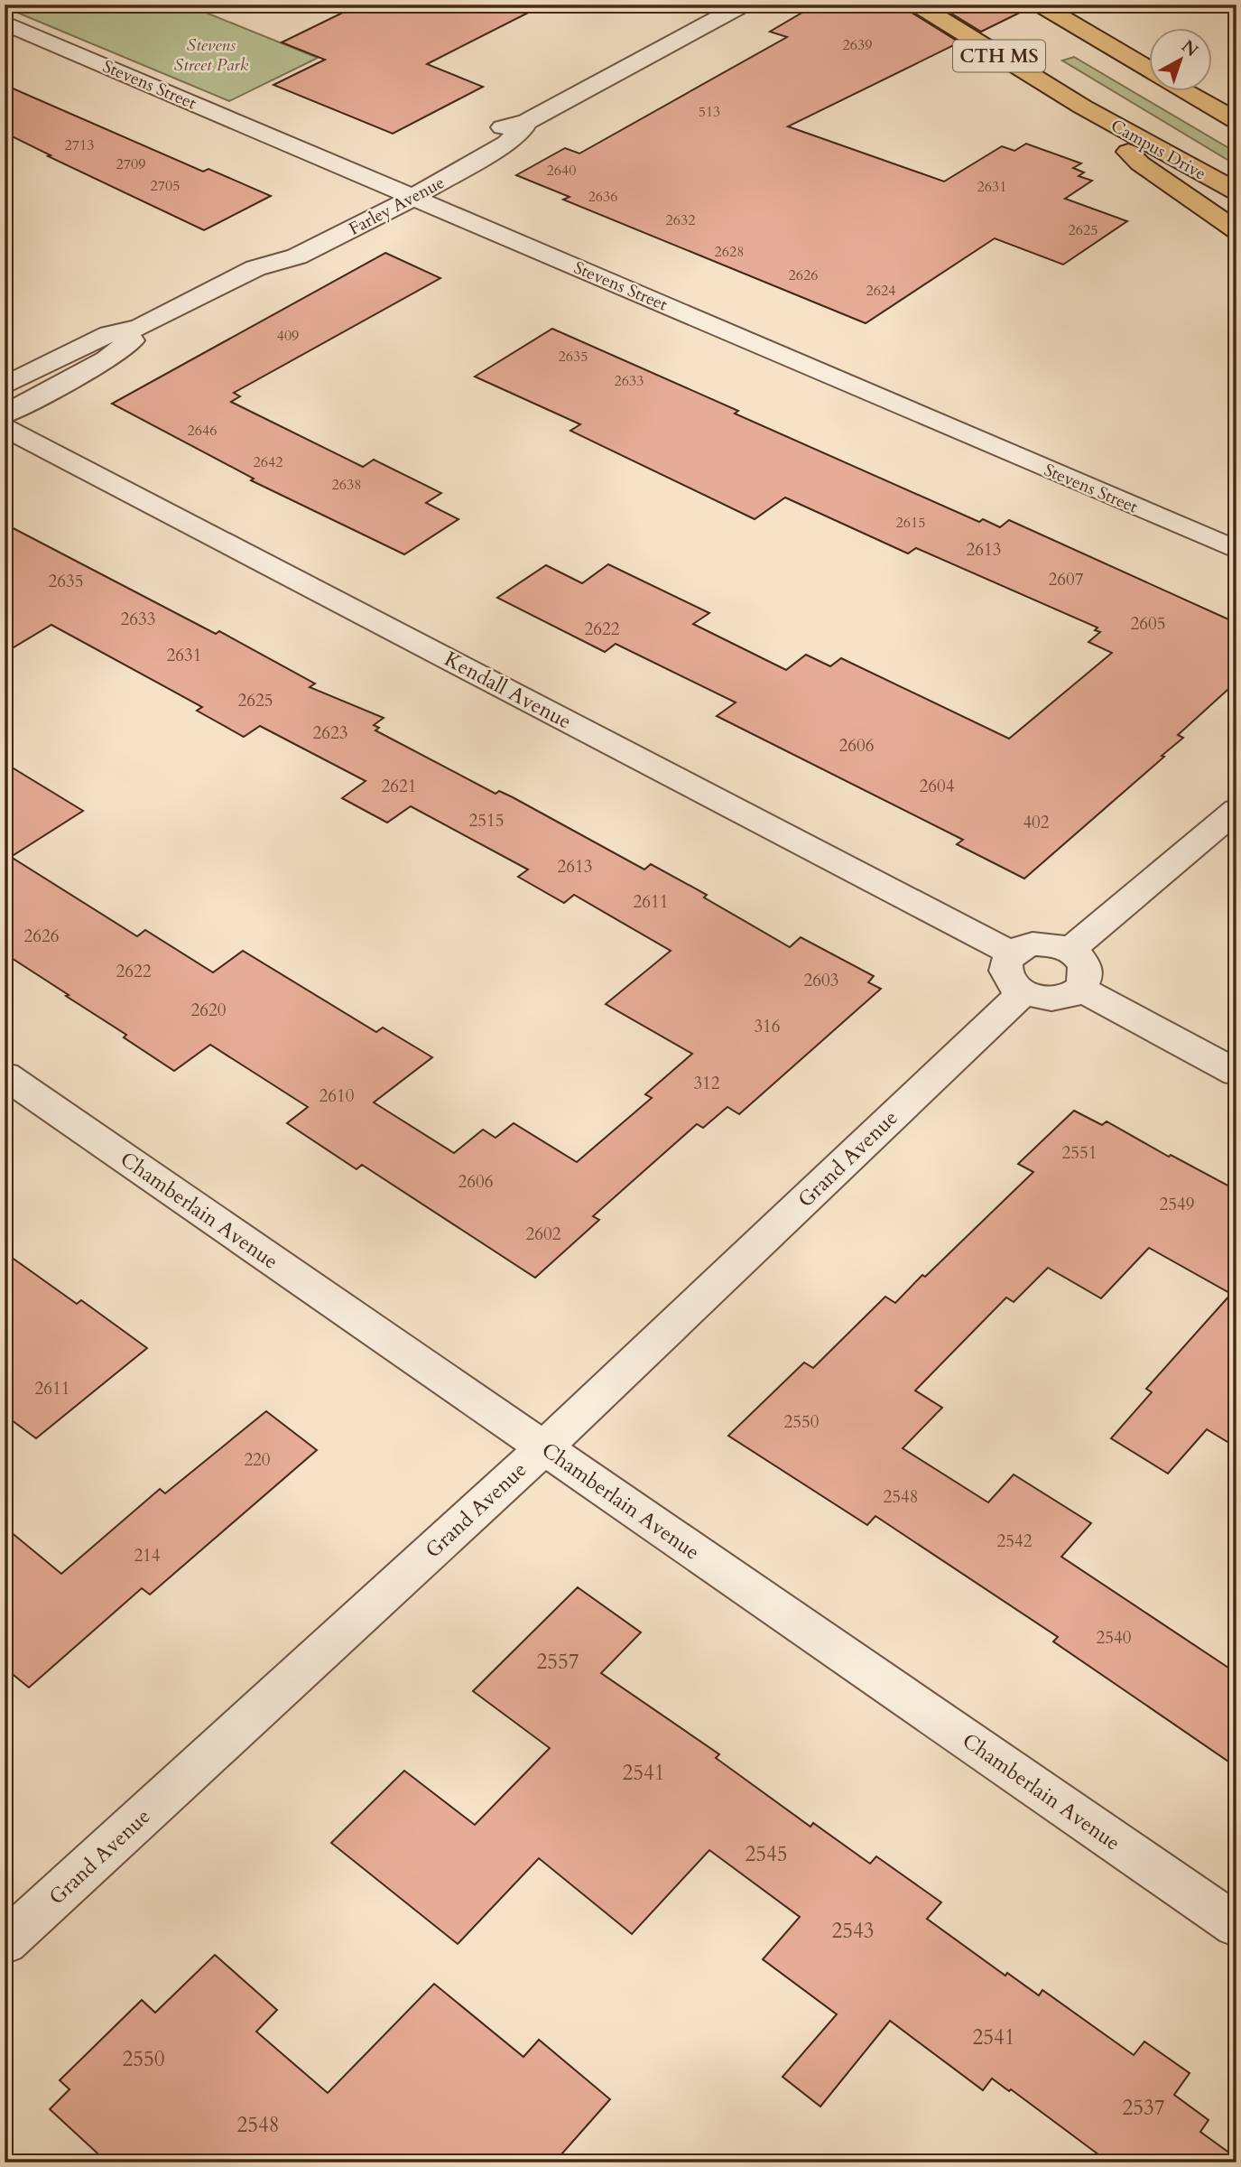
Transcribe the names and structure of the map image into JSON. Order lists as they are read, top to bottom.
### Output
{
  "streets": {
    "main road": ["CTH MS", "Campus Drive"],
    "street": [
      "Stevens Street",
      "Farley Avenue",
      "Kendall Avenue",
      "Grand Avenue",
      "Chamberlain Avenue"
    ]
  },
  "crossings": [
    ["CTH MS", "Campus Drive"],
    ["Stevens Street", "Farley Avenue"],
    ["Kendall Avenue", "Grand Avenue"],
    ["Grand Avenue", "Chamberlain Avenue"]
  ],
  "parks": ["Stevens Street Park"],
  "house_numbers": [
    "2639",
    "513",
    "2713",
    "2709",
    "2640",
    "2705",
    "2631",
    "2636",
    "2632",
    "2625",
    "2628",
    "2626",
    "2624",
    "409",
    "2635",
    "2633",
    "2646",
    "2642",
    "2638",
    "2615",
    "2613",
    "2607",
    "2635",
    "2633",
    "2605",
    "2622",
    "2631",
    "2625",
    "2623",
    "2606",
    "2621",
    "2604",
    "2515",
    "402",
    "2613",
    "2611",
    "2626",
    "2622",
    "2603",
    "2620",
    "316",
    "312",
    "2610",
    "2551",
    "2606",
    "2549",
    "2602",
    "2611",
    "2550",
    "220",
    "2548",
    "2542",
    "214",
    "2540",
    "2557",
    "2541",
    "2545",
    "2543",
    "2541",
    "2550",
    "2537",
    "2548"
  ],
  "north": "top right"
}
